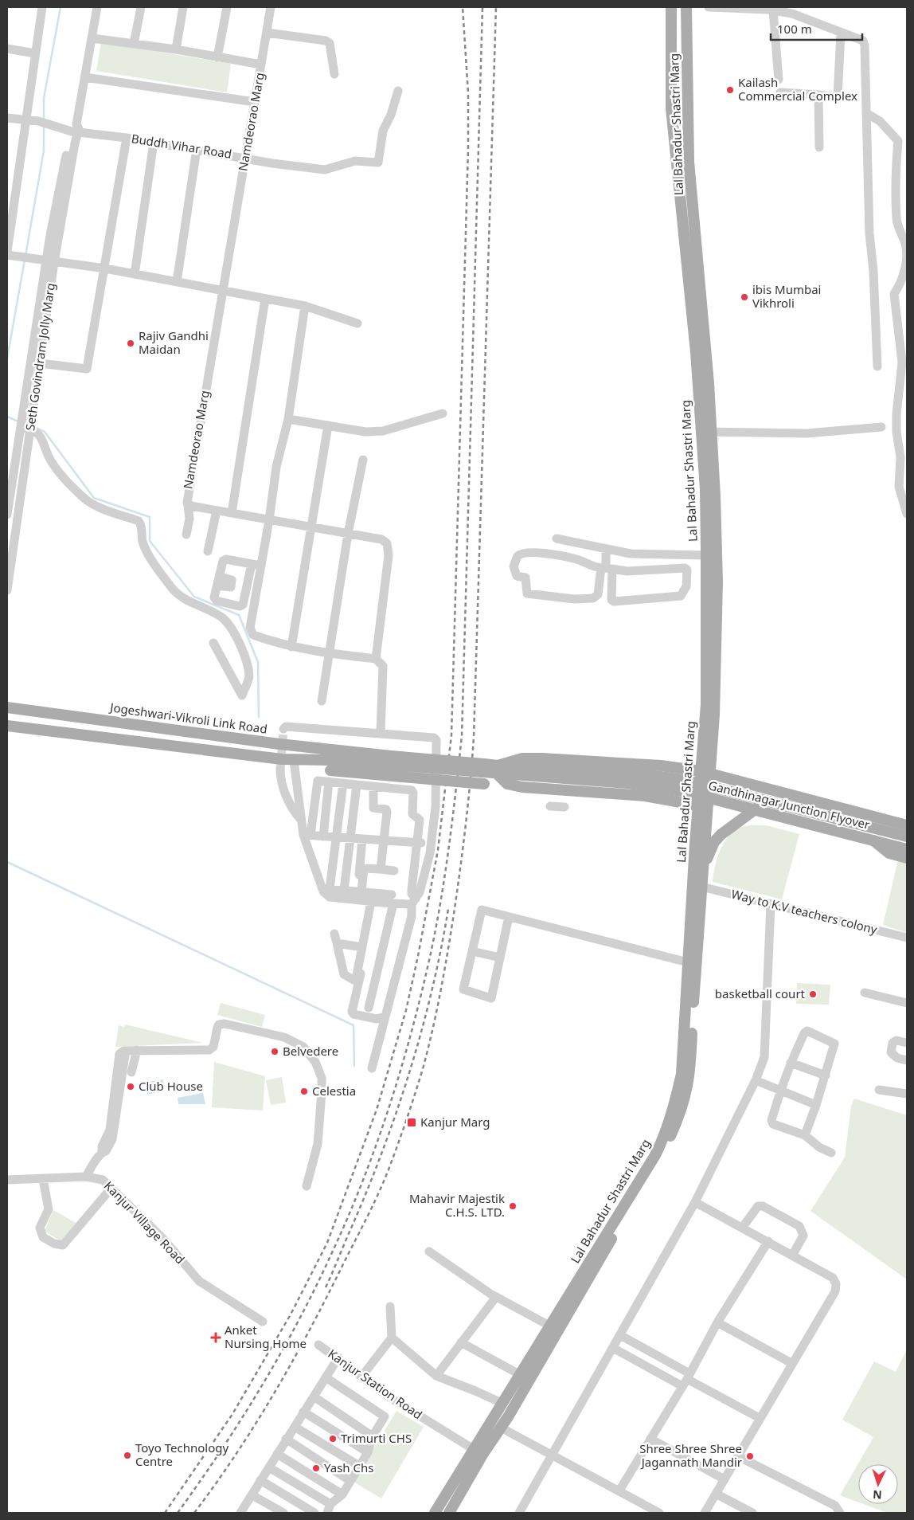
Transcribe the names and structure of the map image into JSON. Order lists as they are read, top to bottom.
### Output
{
  "streets": {
    "main road": ["Lal Bahadur Shastri Marg", "Jogeshwari-Vikroli Link Road", "Gandhinagar Junction Flyover"],
    "street": [
      "Namdeorao Marg",
      "Buddh Vihar Road",
      "Seth Govindram Jolly Marg",
      "Way to K.V teachers colony",
      "Kanjur Village Road",
      "Kanjur Station Road"
    ]
  },
  "crossings": [
    ["Namdeorao Marg", "Buddh Vihar Road"],
    ["Lal Bahadur Shastri Marg", "Way to K.V teachers colony"],
    ["Lal Bahadur Shastri Marg", "Kanjur Station Road"],
    ["Buddh Vihar Road", "Seth Govindram Jolly Marg"],
    ["Jogeshwari-Vikroli Link Road", "Gandhinagar Junction Flyover"]
  ],
  "places": {
    "other": [
      "Kailash Commercial Complex",
      "ibis Mumbai Vikhroli",
      "Rajiv Gandhi Maidan",
      "basketball court",
      "Belvedere",
      "Club House",
      "Celestia",
      "Mahavir Majestik C.H.S. LTD.",
      "Trimurti CHS",
      "Toyo Technology Centre",
      "Shree Shree Shree Jagannath Mandir",
      "Yash Chs"
    ],
    "transit": ["Kanjur Marg"],
    "health": ["Anket Nursing Home"]
  },
  "scale_bar": "100 m",
  "north": "bottom"
}
